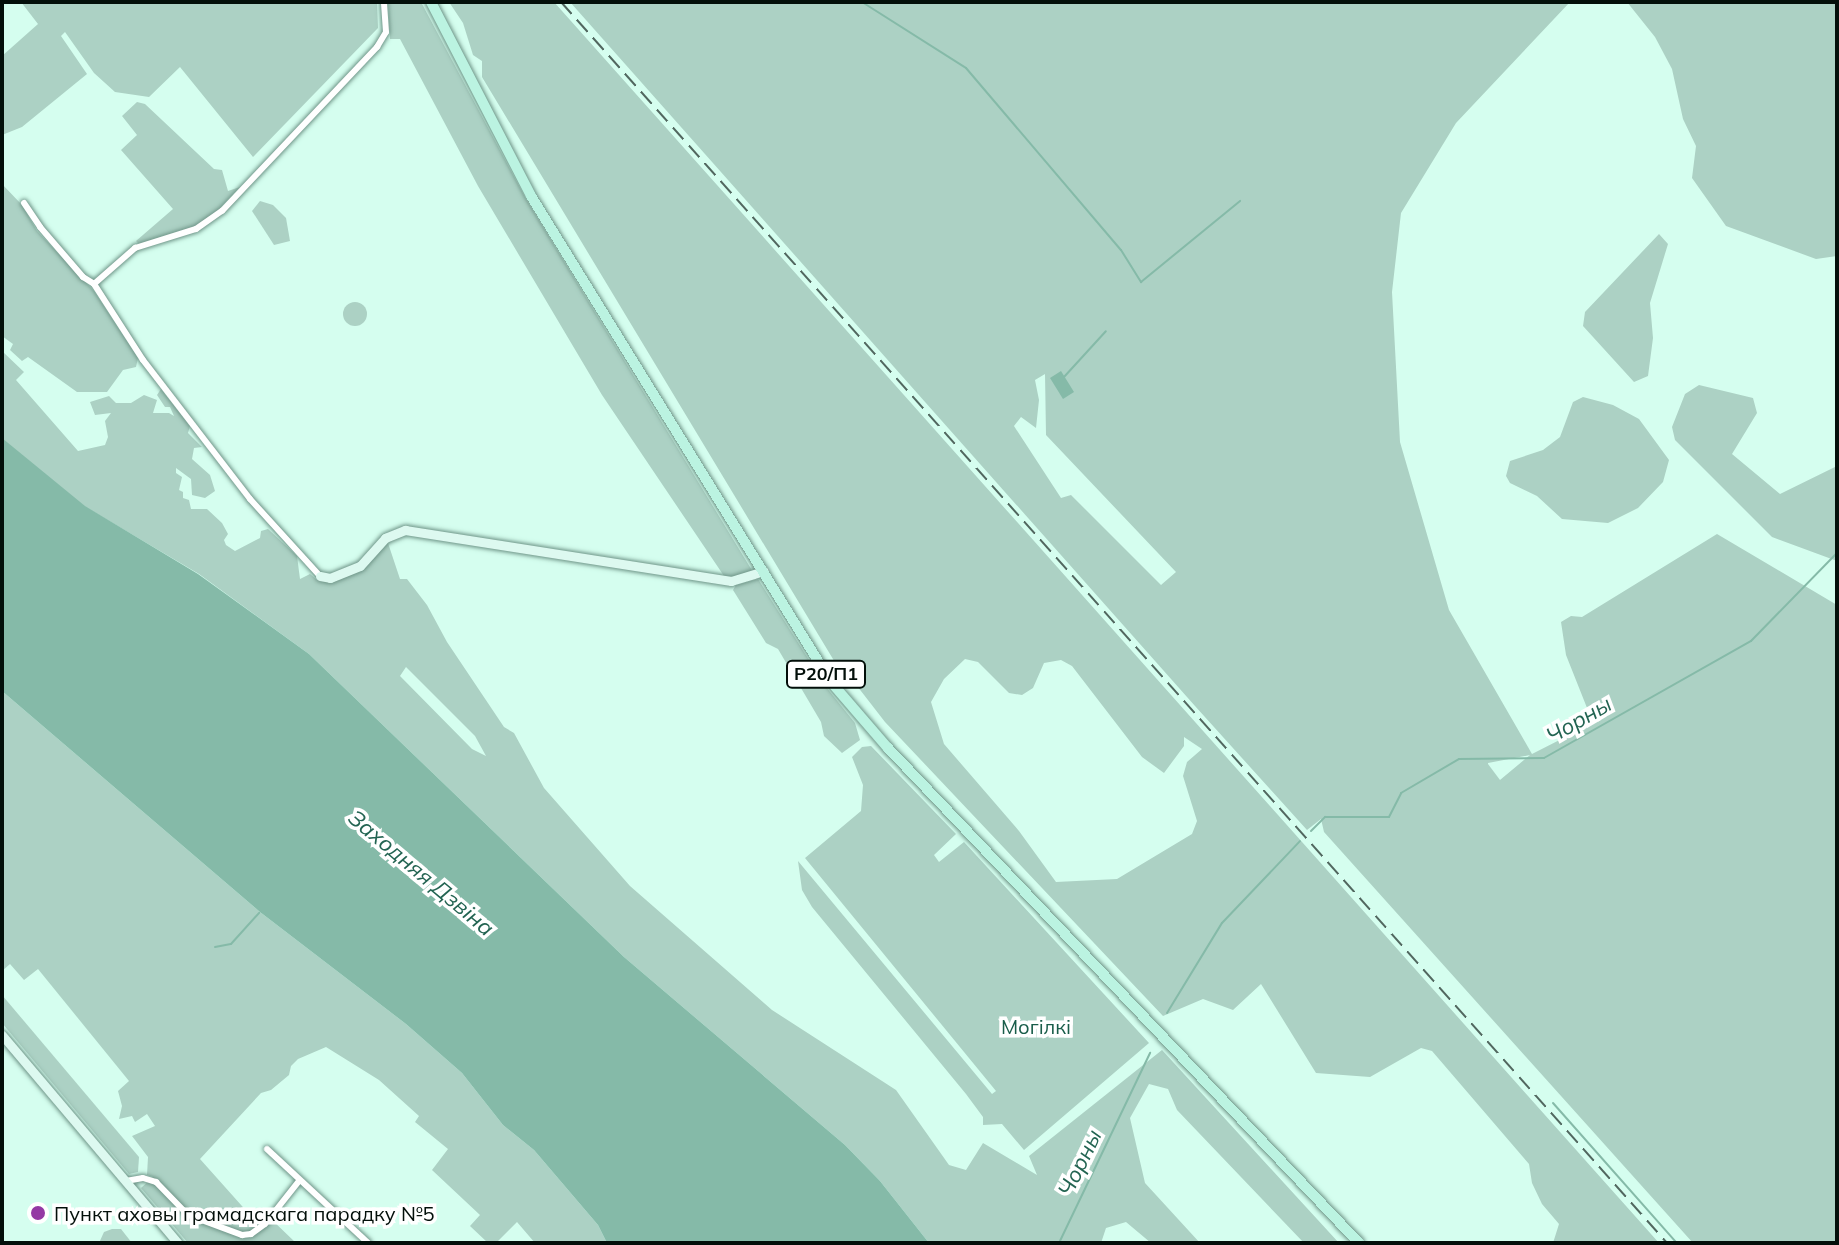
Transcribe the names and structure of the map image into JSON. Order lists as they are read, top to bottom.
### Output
{
  "streets": {
    "main road": ["Р20/П1"]
  },
  "water": ["Чорны", "Заходняя Дзвіна"],
  "parks": ["Могілкі"],
  "places": ["Пункт аховы грамадскага парадку №5"]
}
